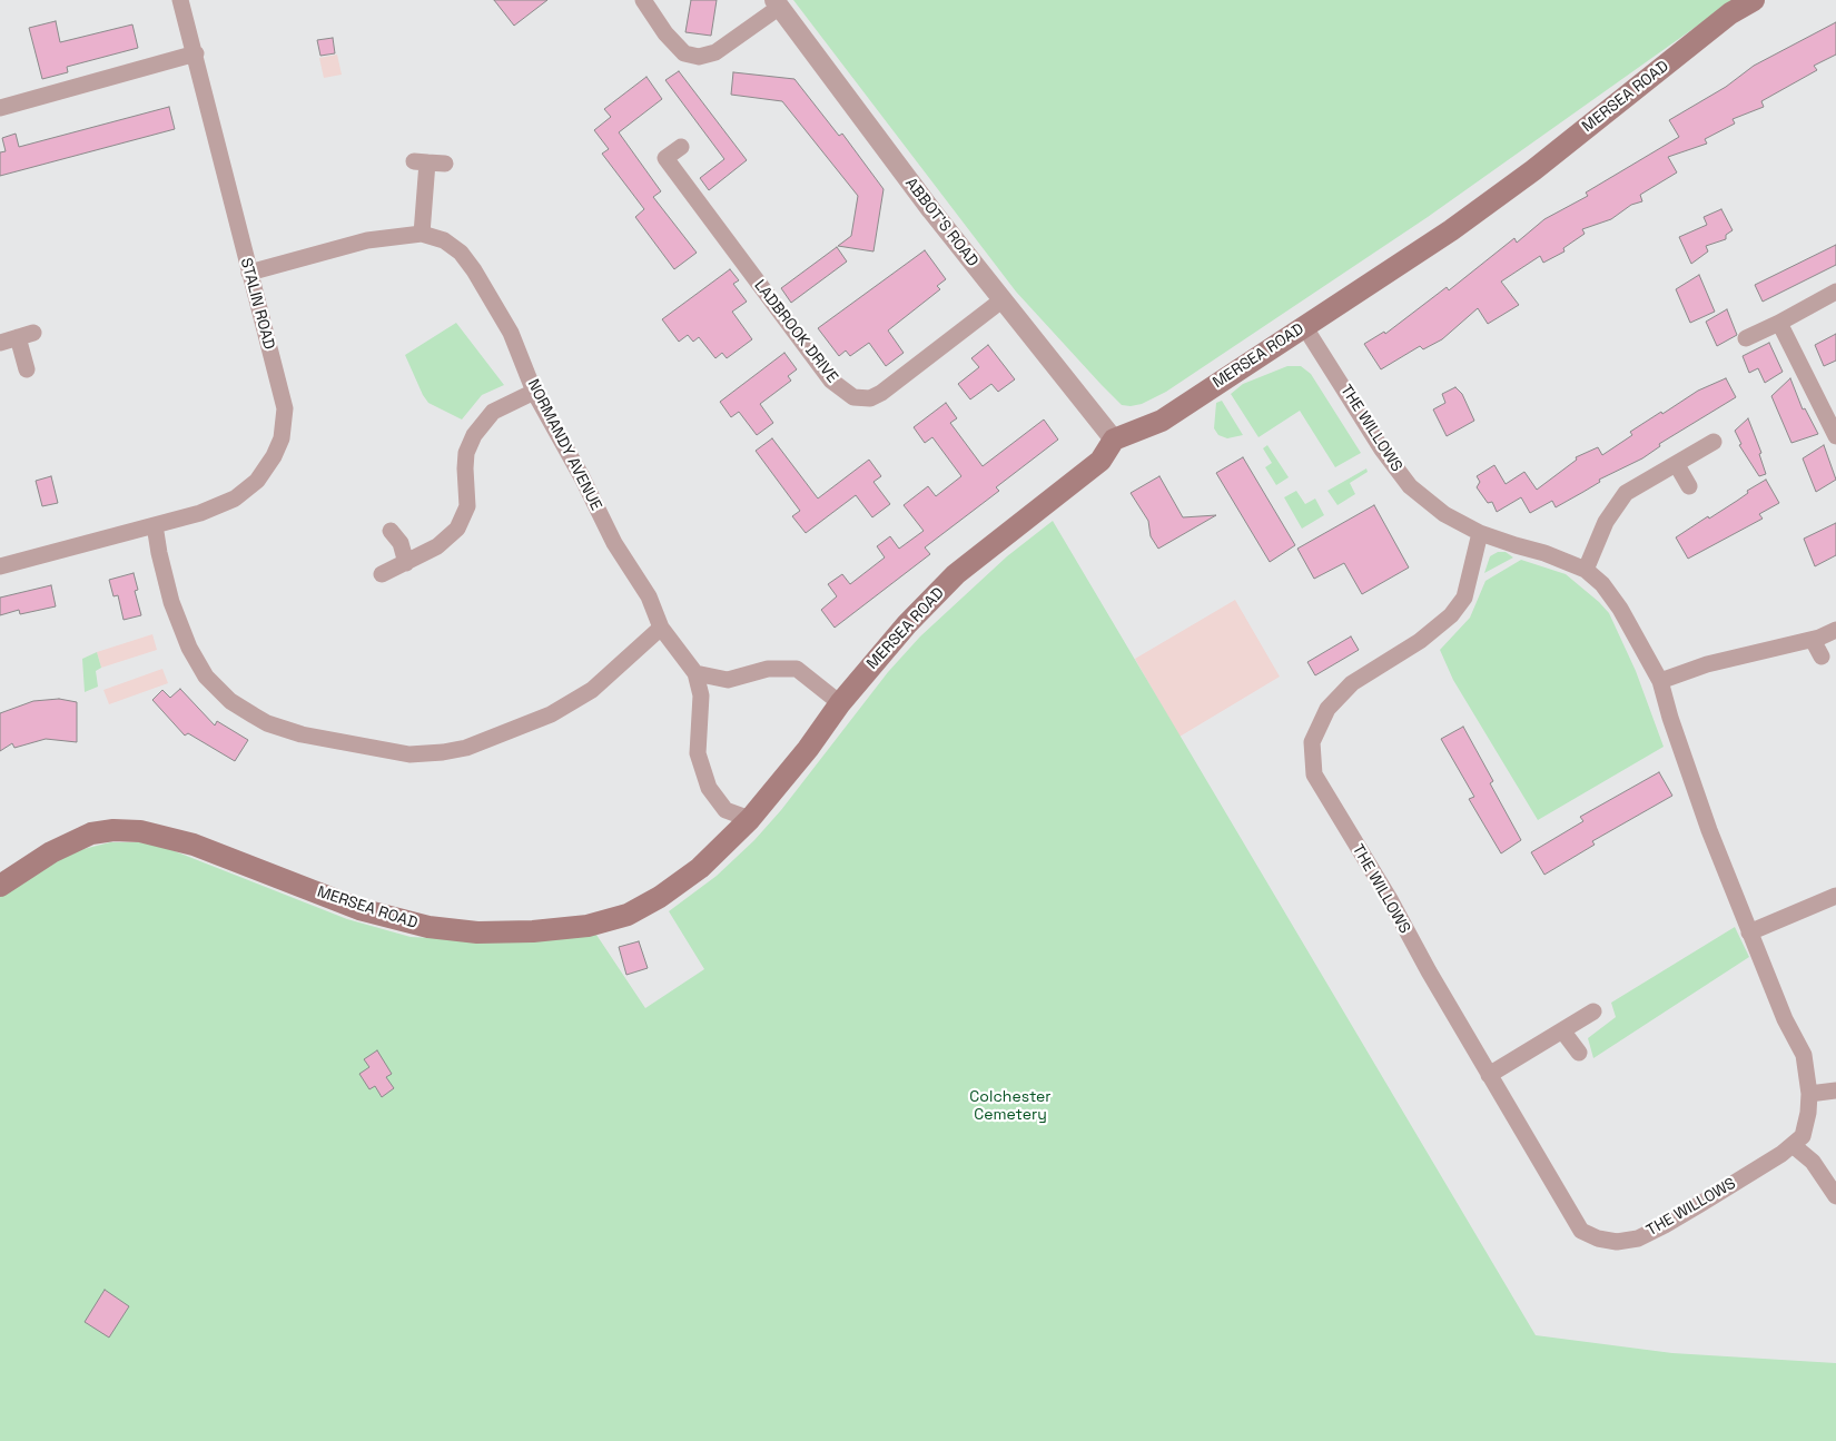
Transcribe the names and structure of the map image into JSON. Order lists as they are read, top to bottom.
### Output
{
  "streets": {
    "main road": ["MERSEA ROAD"],
    "street": [
      "ABBOT'S ROAD",
      "STALIN ROAD",
      "LADBROOK DRIVE",
      "THE WILLOWS",
      "NORMANDY AVENUE"
    ]
  },
  "crossings": [
    ["MERSEA ROAD", "ABBOT'S ROAD"],
    ["MERSEA ROAD", "THE WILLOWS"],
    ["MERSEA ROAD", "NORMANDY AVENUE"],
    ["ABBOT'S ROAD", "LADBROOK DRIVE"],
    ["STALIN ROAD", "NORMANDY AVENUE"]
  ],
  "parks": ["Colchester Cemetery"]
}
